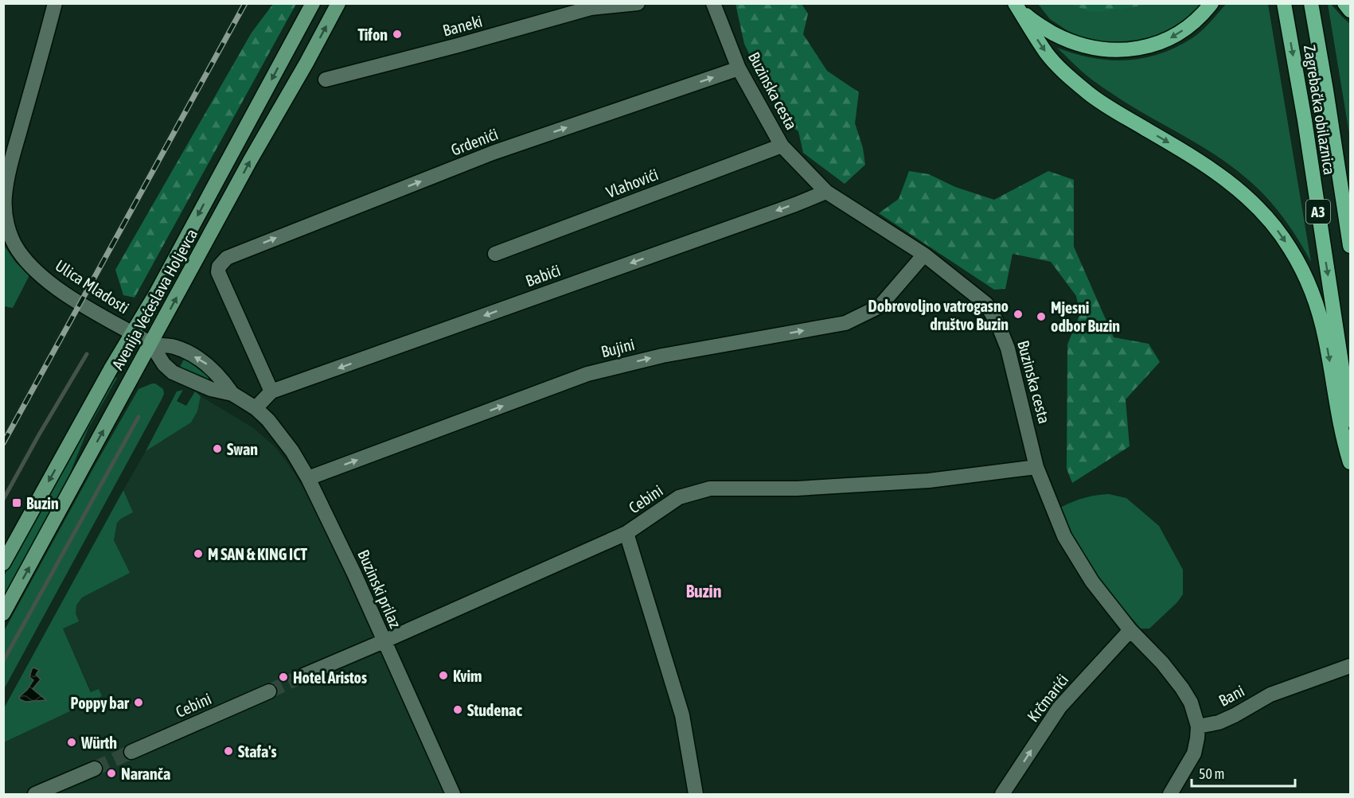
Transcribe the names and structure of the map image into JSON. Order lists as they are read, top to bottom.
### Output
{
  "streets": {
    "highway": ["Zagrebačka obilaznica", "A3"],
    "main road": ["Avenija Većeslava Holjevca"],
    "street": [
      "Baneki",
      "Buzinska cesta",
      "Grdenići",
      "Vlahovići",
      "Babići",
      "Ulica Mladosti",
      "Bujini",
      "Cebini",
      "Buzinski prilaz",
      "Bani",
      "Krčmarići"
    ]
  },
  "crossings": [
    ["Buzinska cesta", "Grdenići"],
    ["Buzinska cesta", "Vlahovići"],
    ["Buzinska cesta", "Babići"],
    ["Buzinska cesta", "Bujini"],
    ["Buzinska cesta", "Cebini"],
    ["Buzinska cesta", "Bani"],
    ["Buzinska cesta", "Krčmarići"],
    ["Grdenići", "Babići"],
    ["Ulica Mladosti", "Avenija Većeslava Holjevca"],
    ["Ulica Mladosti", "Buzinski prilaz"],
    ["Avenija Većeslava Holjevca", "Buzinski prilaz"],
    ["Bujini", "Buzinski prilaz"],
    ["Cebini", "Buzinski prilaz"]
  ],
  "one_way": [
    "Grdenići",
    "Babići",
    "Bujini",
    "Krčmarići"
  ],
  "districts": ["Buzin"],
  "places": {
    "other": [
      "Tifon",
      "Dobrovoljno vatrogasno društvo Buzin",
      "Mjesni odbor Buzin",
      "Swan",
      "M SAN & KING ICT",
      "Kvim",
      "Hotel Aristos",
      "Poppy bar",
      "Studenac",
      "Würth",
      "Stafa's",
      "Naranča"
    ],
    "transit": ["Buzin"]
  },
  "scale_bar": "50 m"
}
